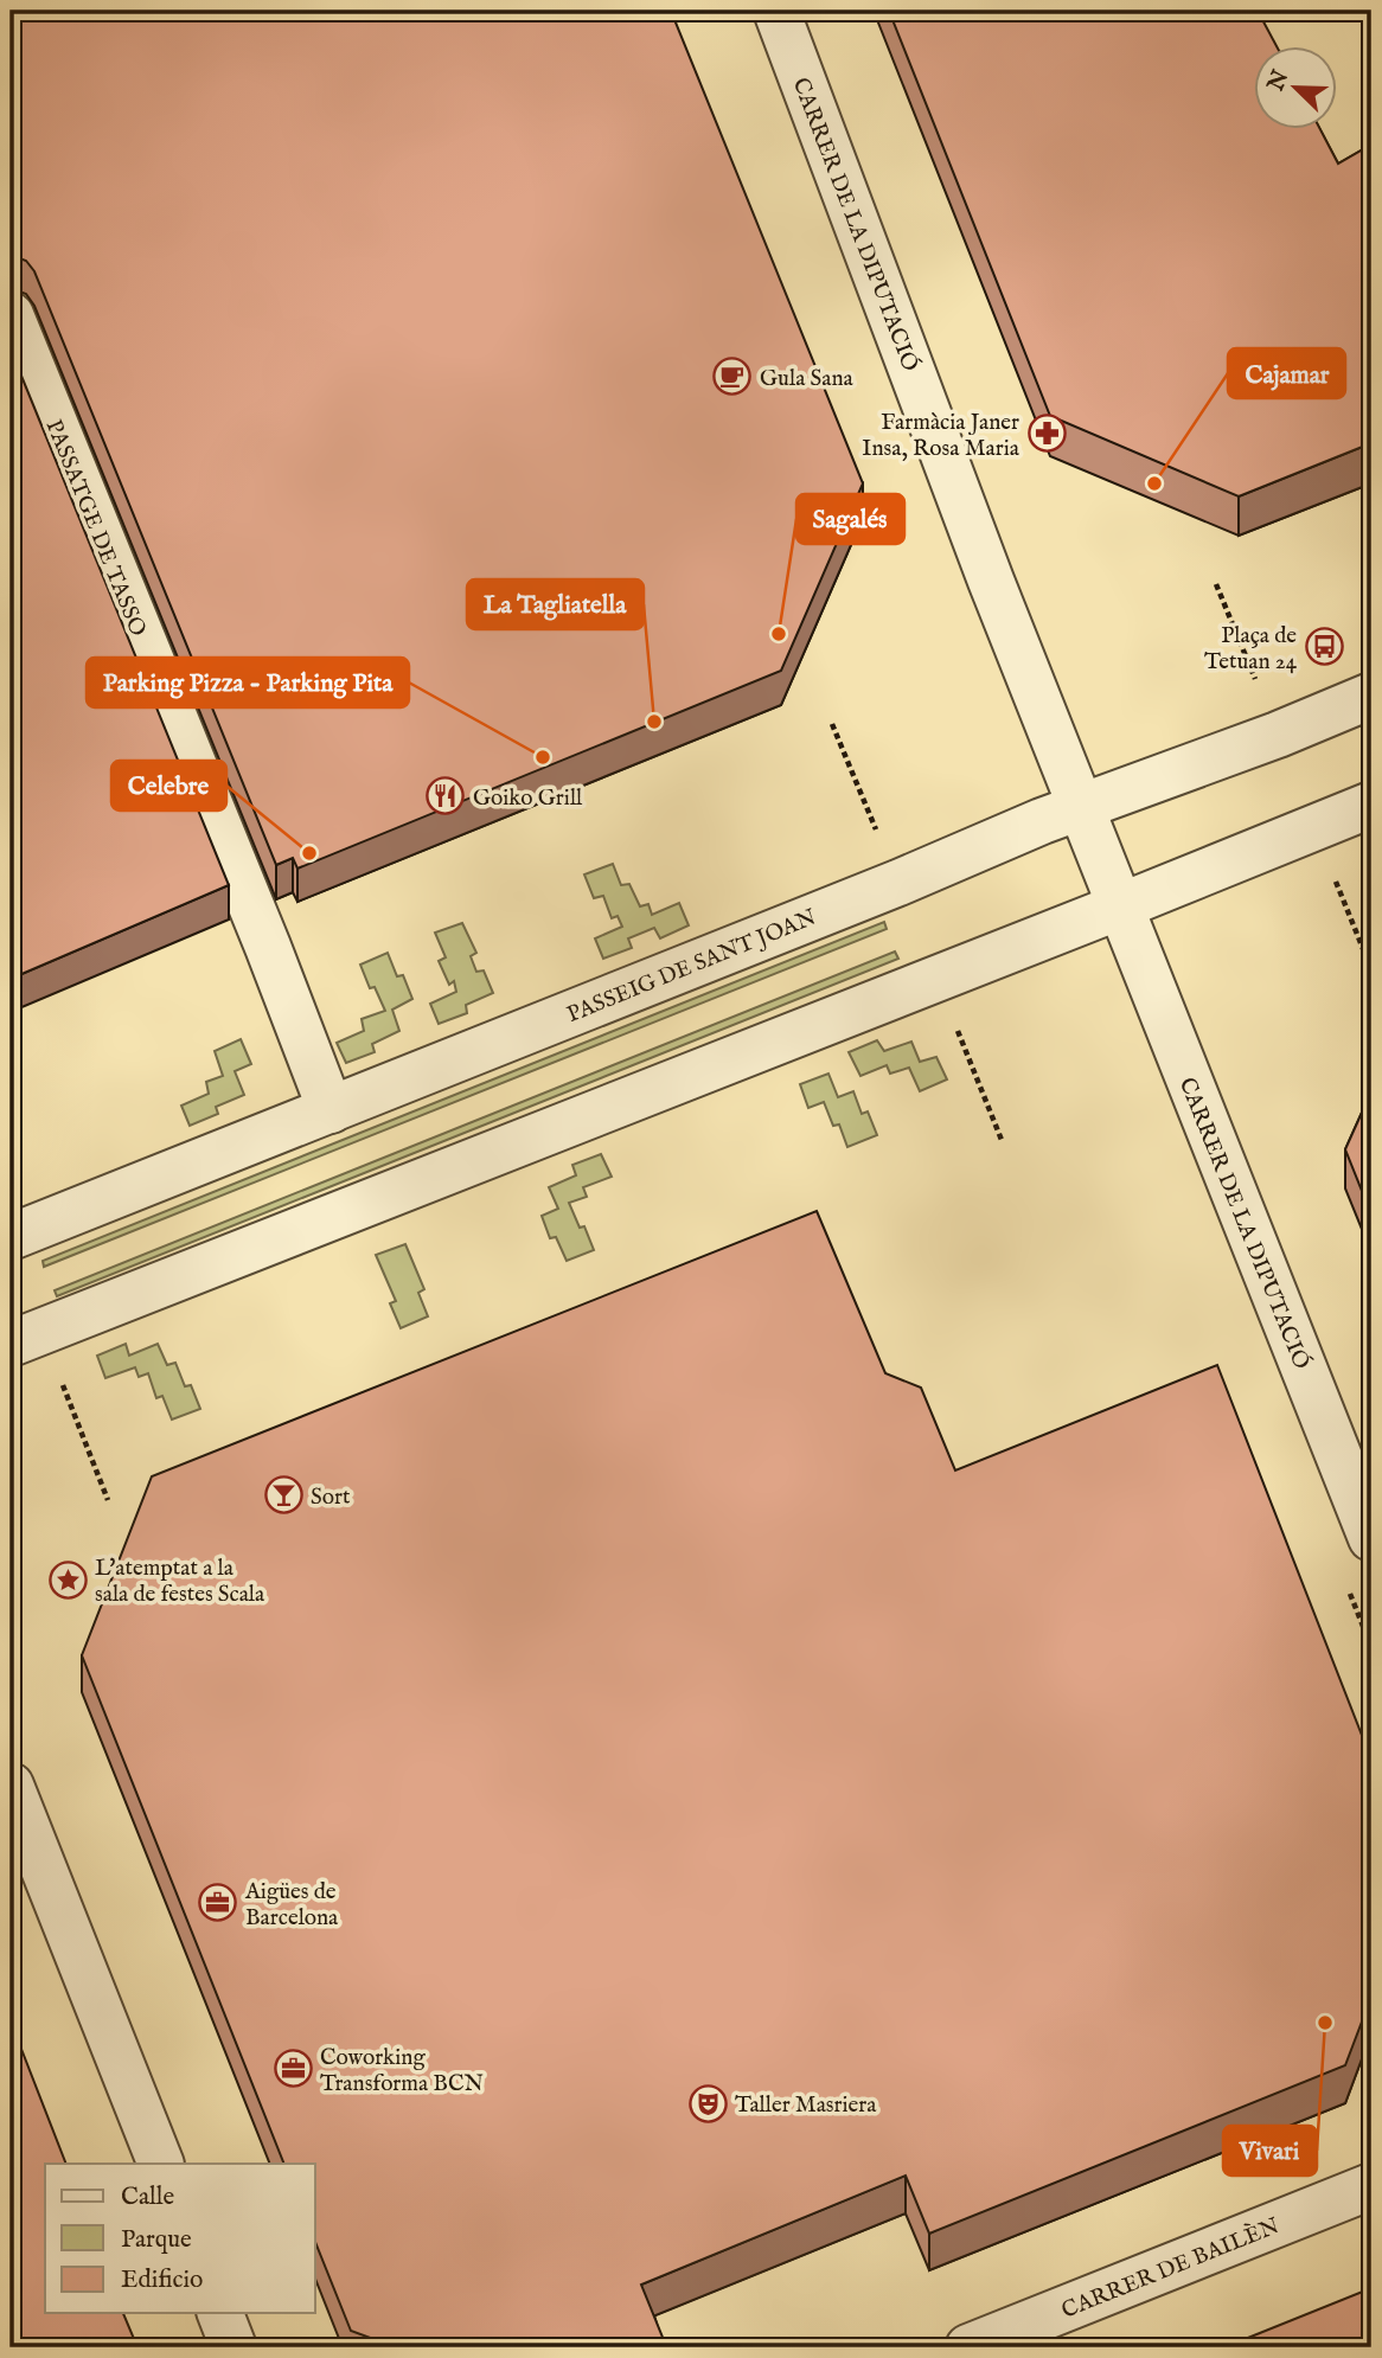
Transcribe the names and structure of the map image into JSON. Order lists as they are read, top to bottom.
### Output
{
  "streets": {
    "street": [
      "CARRER DE LA DIPUTACIÓ",
      "PASSATGE DE TASSO",
      "PASSEIG DE SANT JOAN",
      "CARRER DE BAILÈN"
    ]
  },
  "crossings": [
    ["CARRER DE LA DIPUTACIÓ", "PASSEIG DE SANT JOAN"],
    ["PASSATGE DE TASSO", "PASSEIG DE SANT JOAN"]
  ],
  "places": {
    "cafe": ["Gula Sana"],
    "pharmacy": ["Farmàcia Janer Insa, Rosa Maria"],
    "other": [
      "Cajamar",
      "Sagalés",
      "La Tagliatella",
      "Parking Pizza - Parking Pita",
      "Celebre",
      "Vivari"
    ],
    "bus stop": ["Plaça de Tetuan 24"],
    "restaurant": ["Goiko Grill"],
    "bar": ["Sort"],
    "place": ["L'atemptat a la sala de festes Scala"],
    "office": ["Aigües de Barcelona", "Coworking Transforma BCN"],
    "theatre": ["Taller Masriera"]
  },
  "legend": ["Calle", "Parque", "Edificio"],
  "north": "top left"
}
